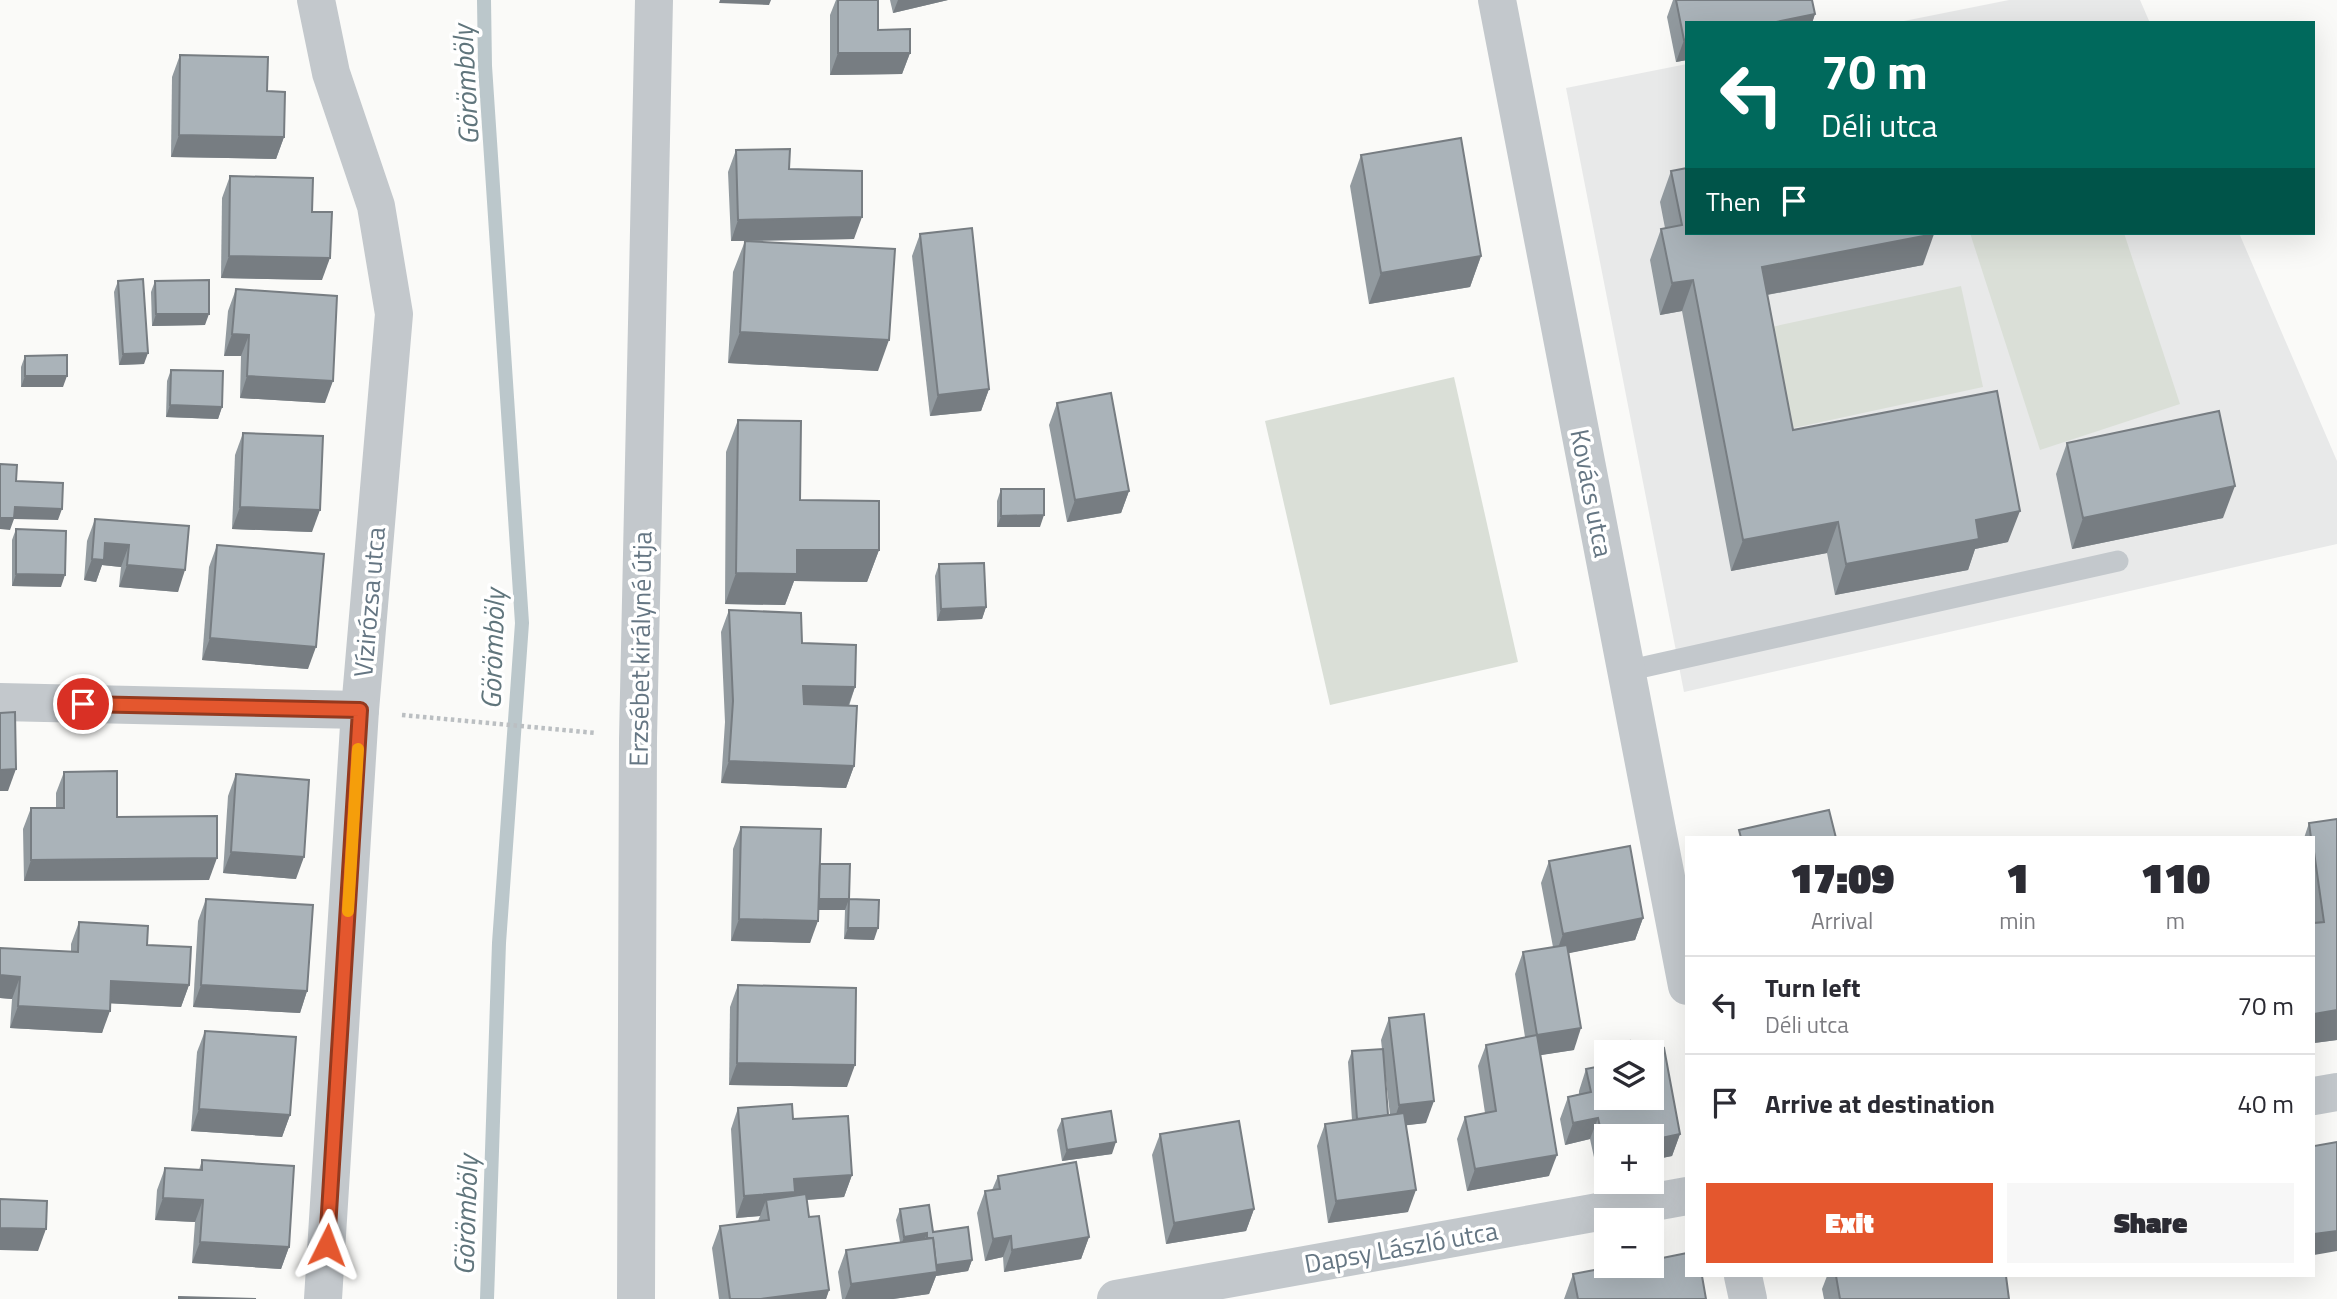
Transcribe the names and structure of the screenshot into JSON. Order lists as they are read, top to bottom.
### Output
{
  "streets": {
    "street": [
      "Kovács utca",
      "Vízirózsa utca",
      "Erzsébet királyné útja",
      "Dapsy László utca"
    ]
  },
  "water": ["Görömböly"],
  "page": {
    "turn": ["70 m", "Déli utca"],
    "then": "Then",
    "eta": [
      "17:09",
      "Arrival",
      "1",
      "min",
      "110",
      "m"
    ],
    "list": [
      {
        "name": "Turn left",
        "note": "Déli utca",
        "value": "70 m"
      },
      {
        "name": "Arrive at destination",
        "value": "40 m"
      }
    ],
    "map_buttons": ["+", "−"],
    "buttons": ["Exit", "Share"]
  }
}
